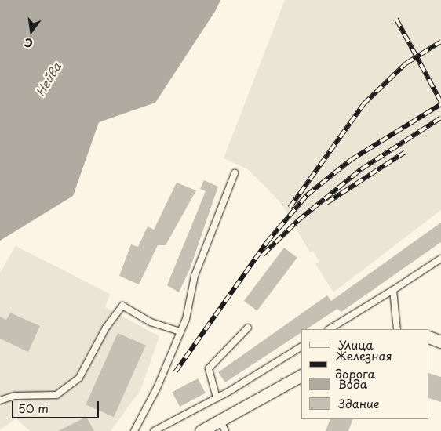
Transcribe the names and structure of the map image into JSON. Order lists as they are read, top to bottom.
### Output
{
  "water": ["Нейва"],
  "legend": [
    "Улица",
    "Железная дорога",
    "Вода",
    "Здание"
  ],
  "scale_bar": "50 m",
  "north": "bottom"
}
